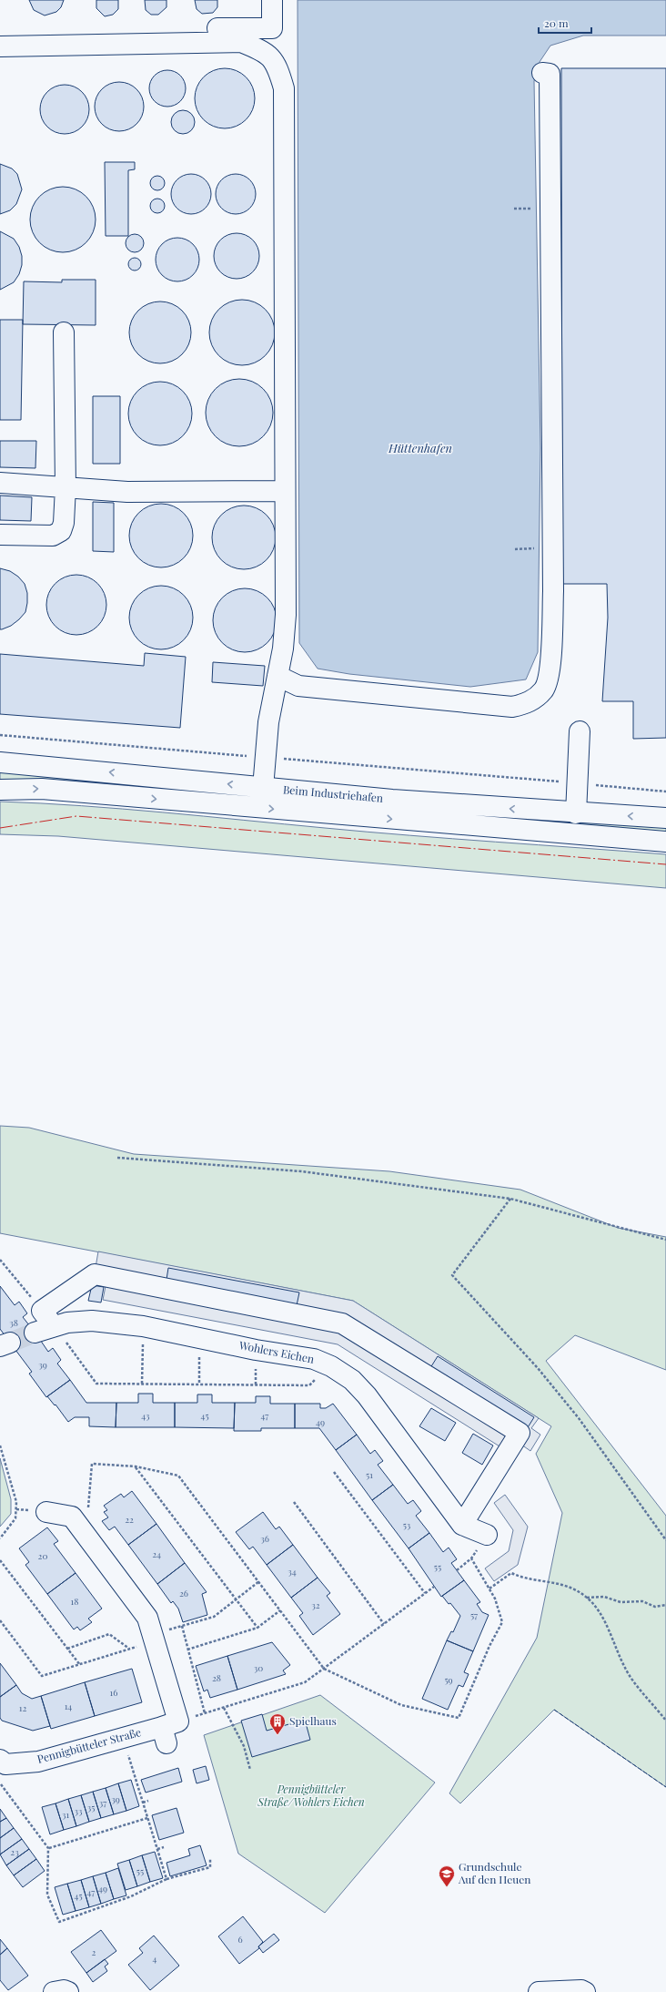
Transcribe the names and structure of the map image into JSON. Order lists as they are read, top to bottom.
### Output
{
  "streets": {
    "main road": ["Beim Industriehafen", "Wohlers Eichen", "Pennigbütteler Straße"]
  },
  "water": ["Hüttenhafen"],
  "parks": ["Pennigbütteler Straße/Wohlers Eichen"],
  "places": {
    "building": ["Spielhaus"],
    "school or university": ["Grundschule Auf den Heuen"]
  },
  "house_numbers": [
    "38",
    "39",
    "43",
    "45",
    "47",
    "49",
    "51",
    "22",
    "53",
    "36",
    "24",
    "20",
    "55",
    "34",
    "26",
    "18",
    "32",
    "57",
    "30",
    "28",
    "59",
    "16",
    "14",
    "12",
    "39",
    "37",
    "35",
    "33",
    "31",
    "23",
    "55",
    "49",
    "47",
    "45",
    "6",
    "2",
    "4"
  ],
  "scale_bar": "20 m"
}
